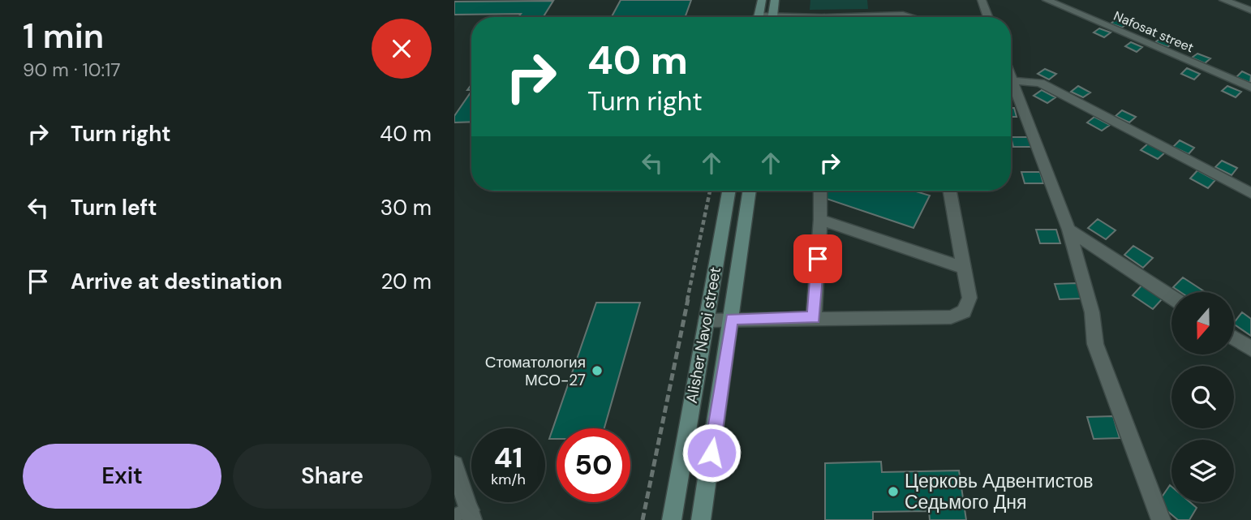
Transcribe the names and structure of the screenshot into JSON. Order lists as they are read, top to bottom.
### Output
{
  "streets": {
    "main road": ["Alisher Navoi street"],
    "street": ["Nafosat street"]
  },
  "places": ["Стоматология МСО-27", "Церковь Адвентистов Седьмого Дня"],
  "north": "bottom",
  "page": {
    "heading": ["1 min", "90 m · 10:17"],
    "turn": ["40 m", "Turn right"],
    "list": [
      {
        "name": "Turn right",
        "value": "40 m"
      },
      {
        "name": "Turn left",
        "value": "30 m"
      },
      {
        "name": "Arrive at destination",
        "value": "20 m"
      }
    ],
    "speed": "41 km/h",
    "limit": "50",
    "buttons": ["Exit", "Share"]
  }
}
